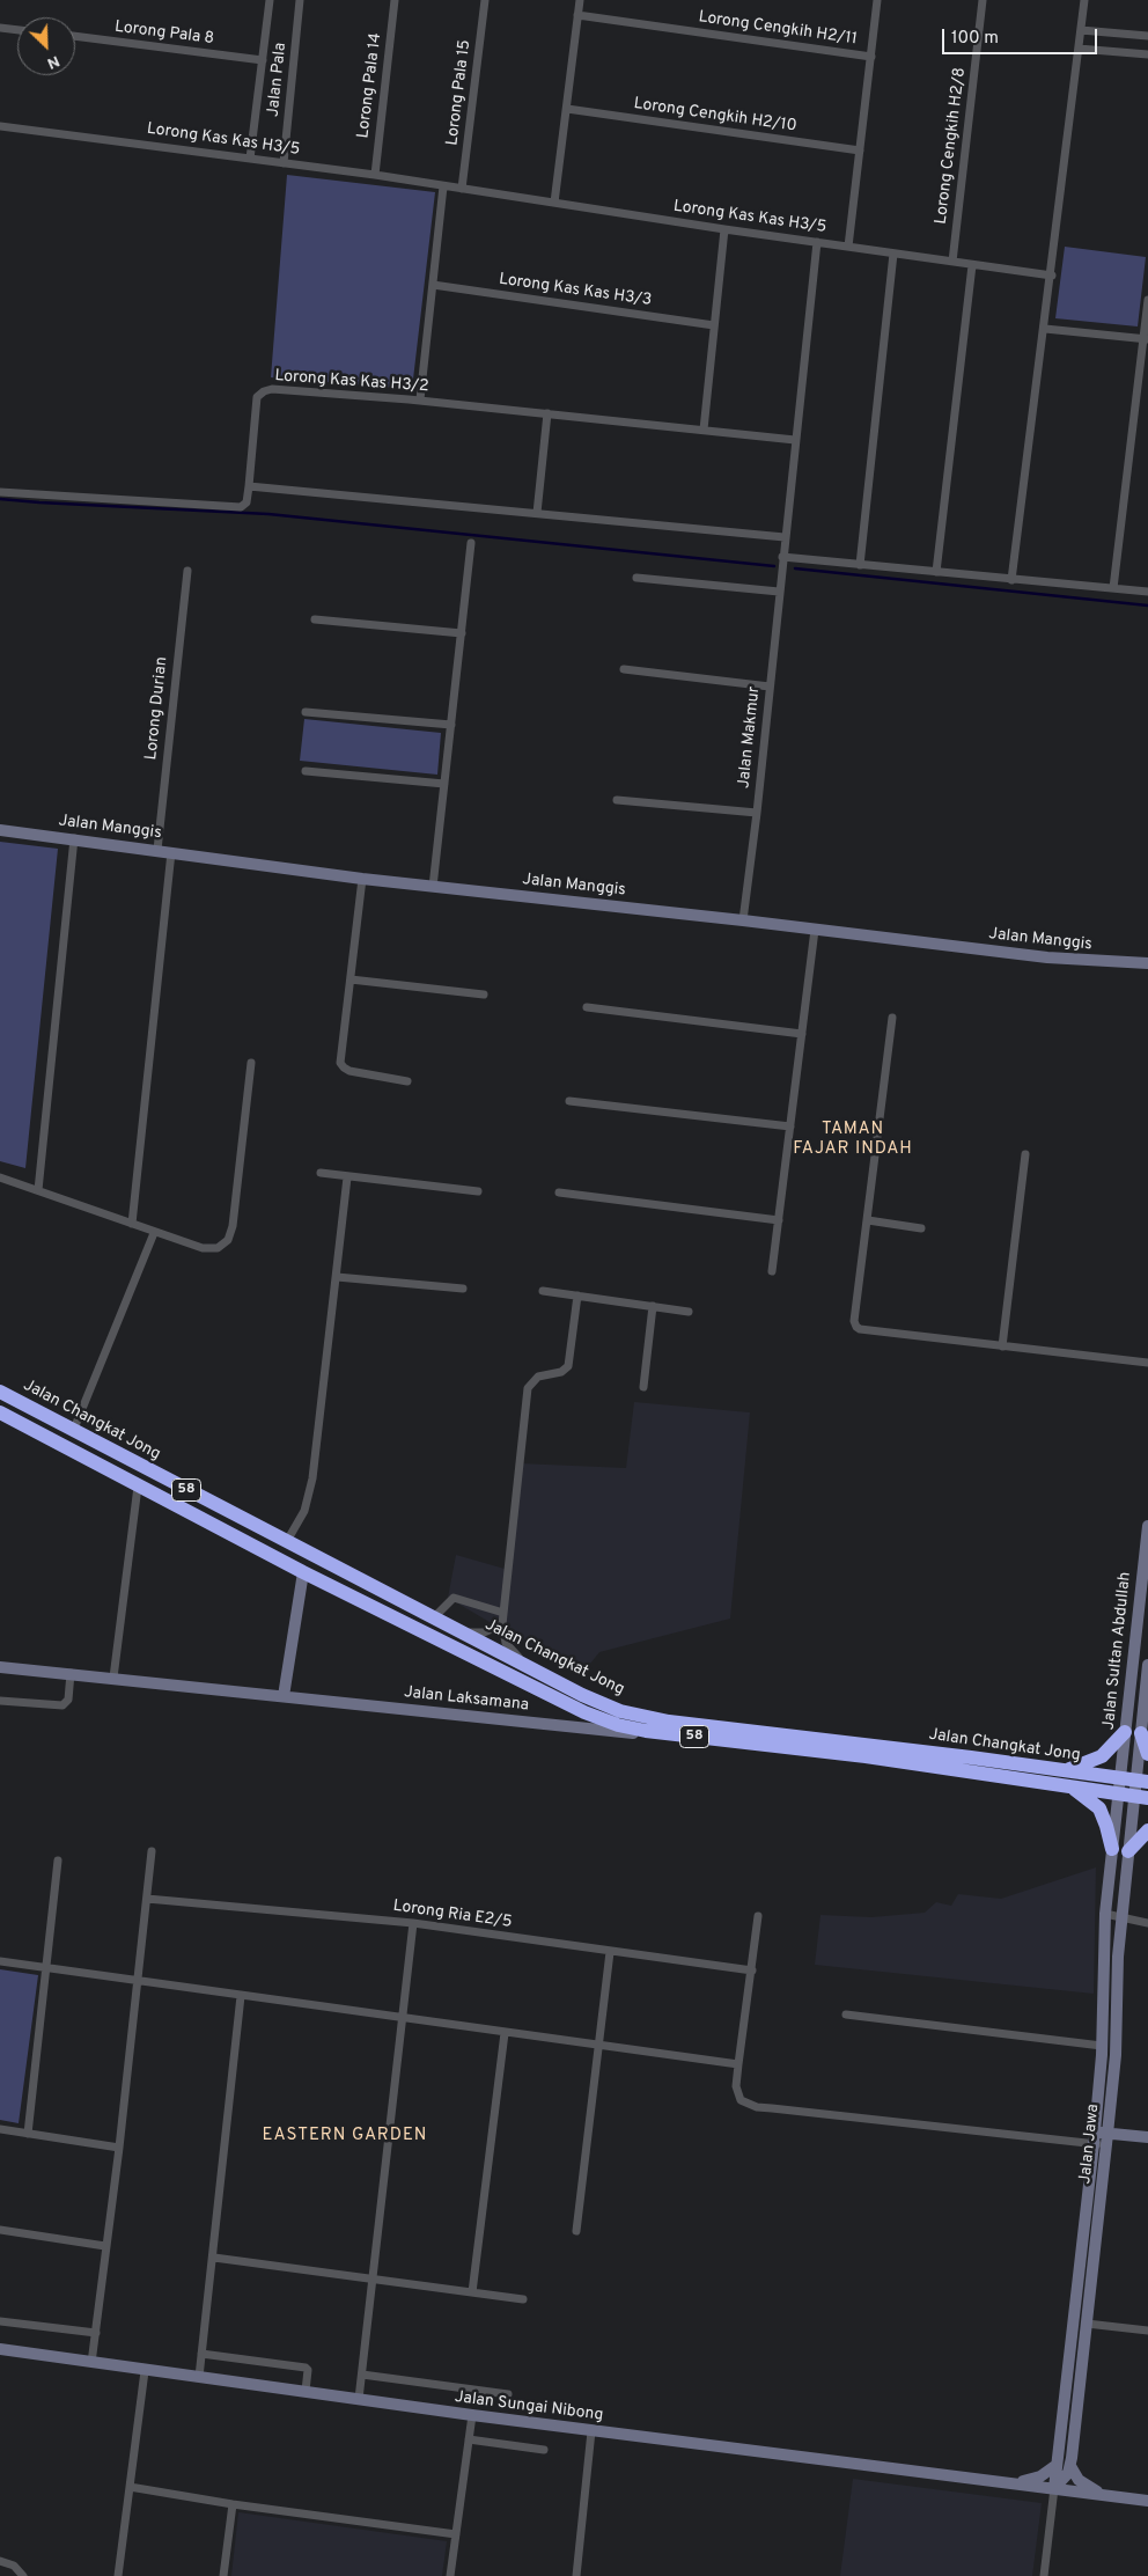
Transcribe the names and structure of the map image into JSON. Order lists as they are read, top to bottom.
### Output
{
  "streets": {
    "highway": ["Jalan Changkat Jong", "58"],
    "street": [
      "Lorong Cengkih H2/11",
      "Lorong Pala 8",
      "Jalan Pala",
      "Lorong Pala 14",
      "Lorong Pala 15",
      "Lorong Cengkih H2/10",
      "Lorong Kas Kas H3/5",
      "Lorong Cengkih H2/8",
      "Lorong Kas Kas H3/3",
      "Lorong Kas Kas H3/2",
      "Lorong Durian",
      "Jalan Makmur",
      "Jalan Manggis",
      "Jalan Sultan Abdullah",
      "Jalan Laksamana",
      "Lorong Ria E2/5",
      "Jalan Jawa",
      "Jalan Sungai Nibong"
    ]
  },
  "crossings": [
    ["Jalan Pala", "Lorong Kas Kas H3/5"],
    ["Lorong Pala 14", "Lorong Kas Kas H3/5"],
    ["Lorong Pala 15", "Lorong Kas Kas H3/5"],
    ["Lorong Kas Kas H3/5", "Lorong Cengkih H2/8"],
    ["Lorong Kas Kas H3/5", "Jalan Makmur"],
    ["Lorong Kas Kas H3/2", "Jalan Makmur"],
    ["Lorong Durian", "Jalan Manggis"],
    ["Jalan Makmur", "Jalan Manggis"],
    ["Jalan Changkat Jong", "Jalan Sultan Abdullah"],
    ["Jalan Changkat Jong", "Jalan Laksamana"],
    ["Jalan Changkat Jong", "Jalan Jawa"],
    ["Jalan Sultan Abdullah", "Jalan Jawa"],
    ["Jalan Jawa", "Jalan Sungai Nibong"]
  ],
  "districts": ["TAMAN FAJAR INDAH", "EASTERN GARDEN"],
  "scale_bar": "100 m",
  "north": "bottom right"
}
